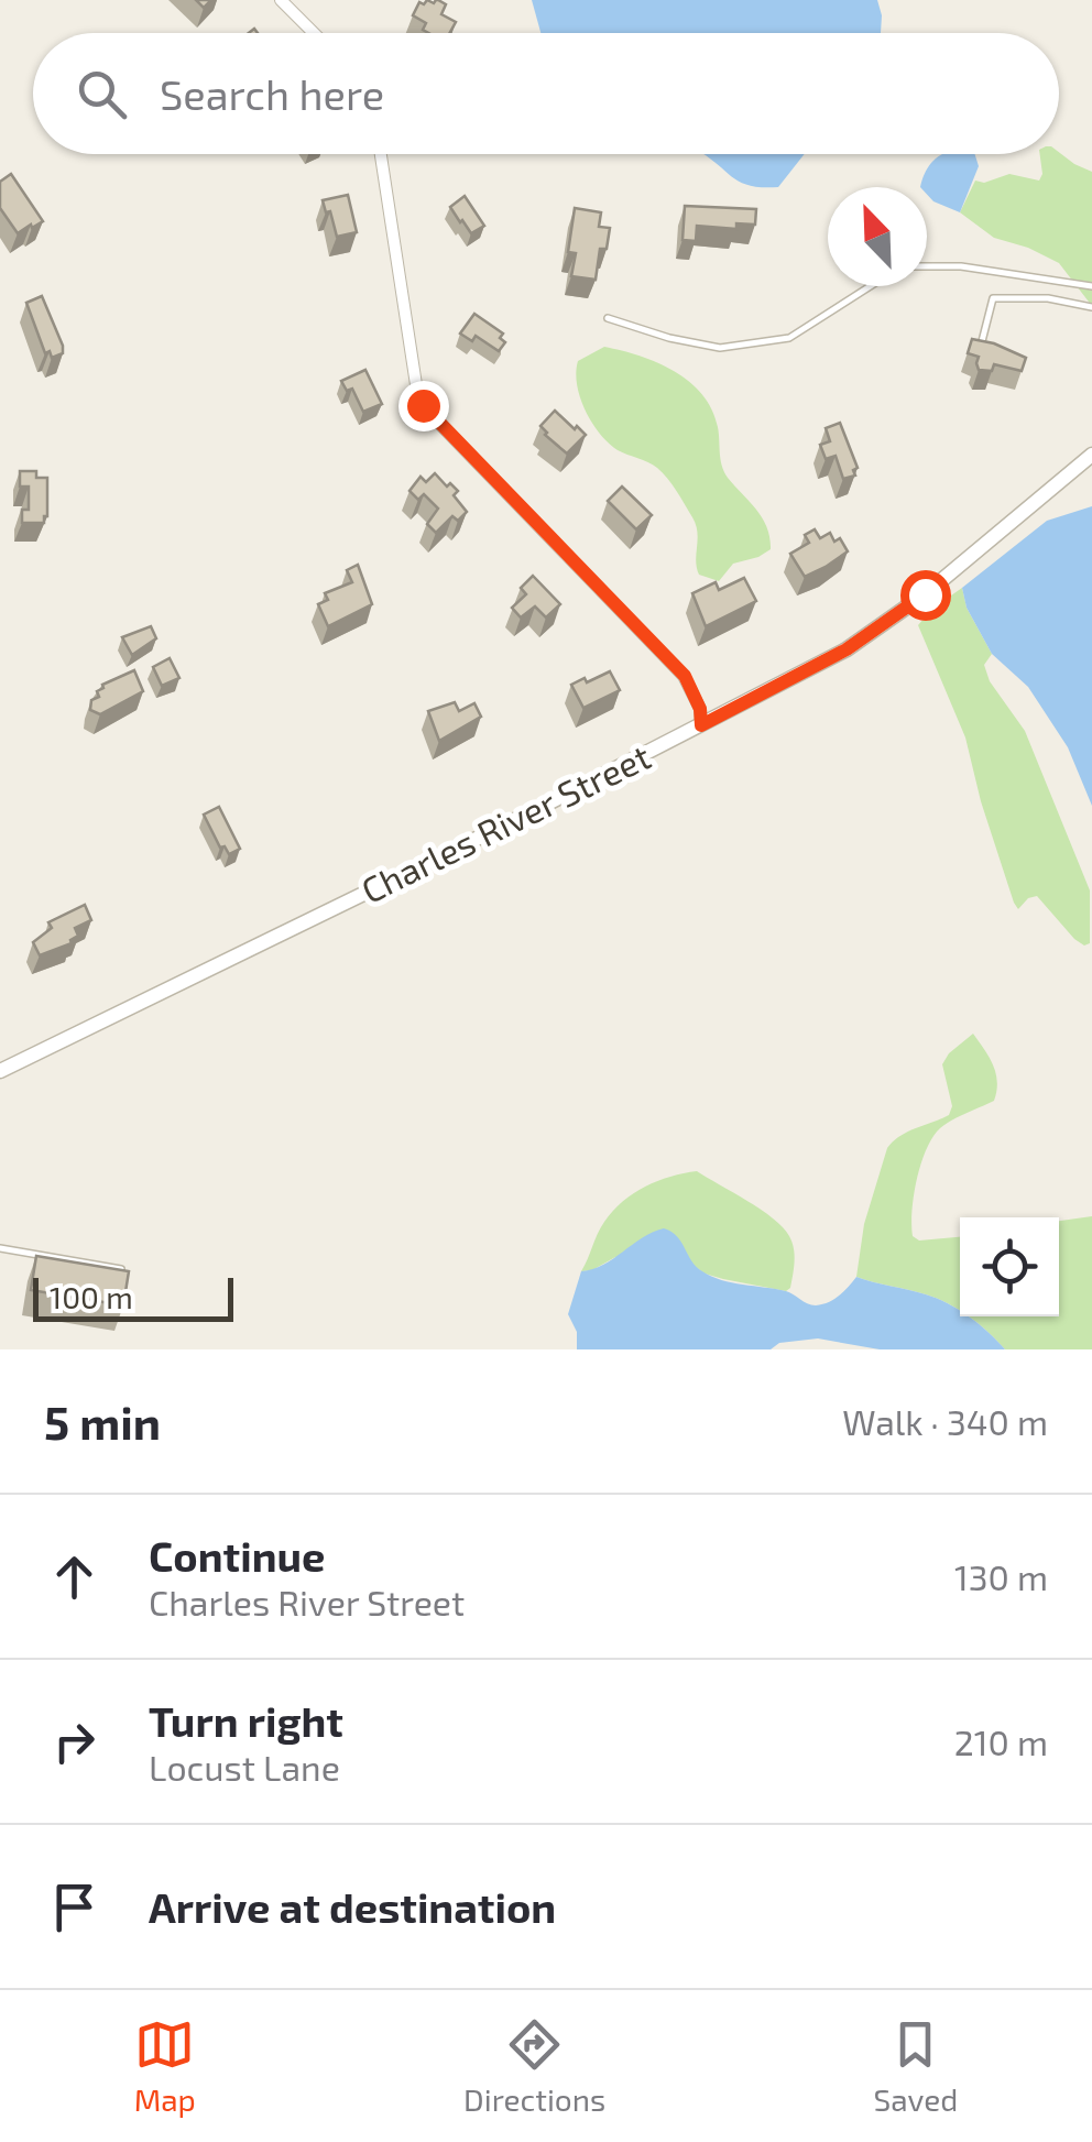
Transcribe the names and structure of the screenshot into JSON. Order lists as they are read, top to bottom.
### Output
{
  "streets": {
    "street": ["Charles River Street"]
  },
  "scale_bar": "100 m",
  "north": "top left",
  "page": {
    "search": "Search here",
    "scale": "100 m",
    "heading": ["5 min", "Walk · 340 m"],
    "list": [
      ["Continue", "Charles River Street", "130 m"],
      ["Turn right", "Locust Lane", "210 m"],
      "Arrive at destination"
    ],
    "nav": ["Map", "Directions", "Saved"]
  }
}
